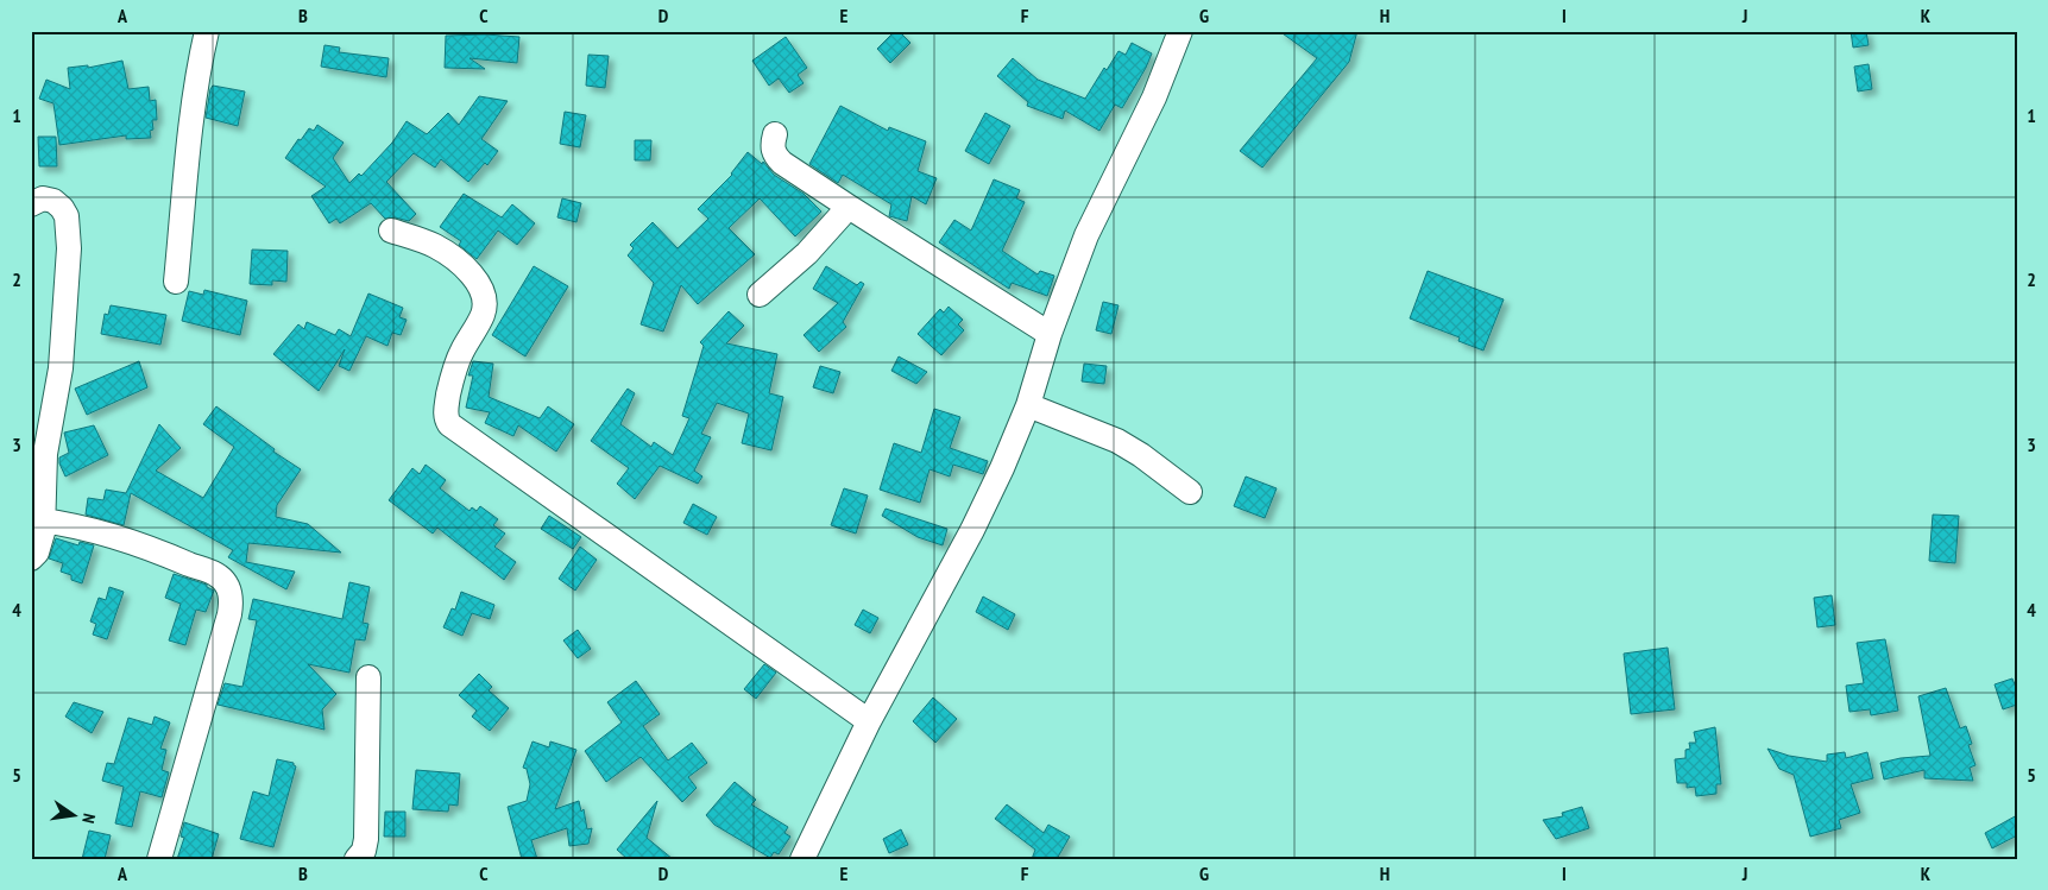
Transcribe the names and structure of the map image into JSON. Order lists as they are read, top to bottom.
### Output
{
  "north": "right",
  "grid": {
    "columns": [
      "A",
      "B",
      "C",
      "D",
      "E",
      "F",
      "G",
      "H",
      "I",
      "J",
      "K"
    ],
    "rows": [
      "1",
      "2",
      "3",
      "4",
      "5"
    ]
  }
}
